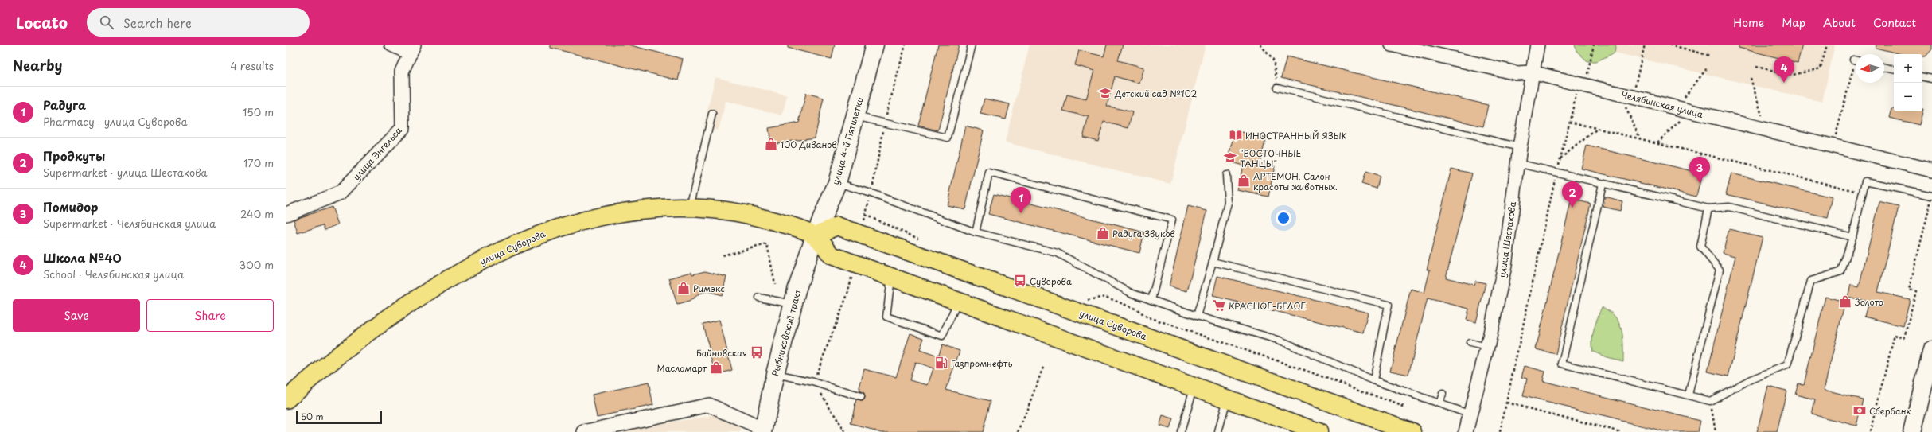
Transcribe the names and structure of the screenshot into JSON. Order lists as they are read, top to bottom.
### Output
{
  "streets": {
    "main road": ["улица Суворова"],
    "street": [
      "Челябинская улица",
      "улица 4-й Пятилетки",
      "улица Энгельса",
      "улица Шестакова",
      "Рыбниковский тракт"
    ]
  },
  "crossings": [
    ["Челябинская улица", "улица Шестакова"],
    ["улица 4-й Пятилетки", "улица Суворова"],
    ["улица 4-й Пятилетки", "Рыбниковский тракт"],
    ["улица Суворова", "Рыбниковский тракт"]
  ],
  "places": {
    "school or university": ["Детский сад №102", "\"ВОСТОЧНЫЕ ТАНЦЫ\""],
    "library": ["ИНОСТРАННЫЙ ЯЗЫК"],
    "shop": [
      "100 Диванов",
      "АРТЕМОН. Салон красоты животных.",
      "Радуга Звуков",
      "Римэкс",
      "Золото",
      "Масломарт"
    ],
    "bus stop": ["Суворова", "Байновская"],
    "supermarket": ["КРАСНОЕ-БЕЛОЕ"],
    "fuel station": ["Газпромнефть"],
    "bank": ["Сбербанк"]
  },
  "scale_bar": "50 m",
  "north": "left",
  "page": {
    "header": "Locato",
    "search": "Search here",
    "nav": [
      "Home",
      "Map",
      "About",
      "Contact"
    ],
    "heading": ["Nearby", "4 results"],
    "map_buttons": ["+", "−"],
    "pins": [
      "4",
      "3",
      "2",
      "1"
    ],
    "list": [
      {
        "mark": "1",
        "name": "Радуга",
        "note": "Pharmacy · улица Суворова",
        "value": "150 m"
      },
      {
        "mark": "2",
        "name": "Продкуты",
        "note": "Supermarket · улица Шестакова",
        "value": "170 m"
      },
      {
        "mark": "3",
        "name": "Помидор",
        "note": "Supermarket · Челябинская улица",
        "value": "240 m"
      },
      {
        "mark": "4",
        "name": "Школа №40",
        "note": "School · Челябинская улица",
        "value": "300 m"
      }
    ],
    "buttons": ["Save", "Share"],
    "scale": "50 m"
  }
}
